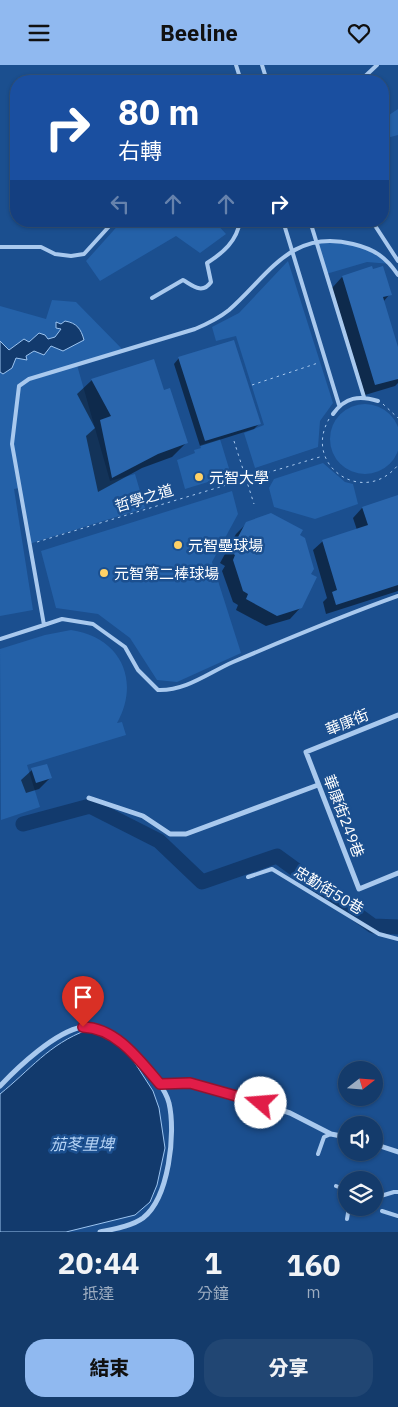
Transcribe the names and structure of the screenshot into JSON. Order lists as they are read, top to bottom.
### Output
{
  "streets": {
    "street": ["華康街", "華康街249巷"],
    "lane": ["忠勤街50巷"],
    "path": ["哲學之道"]
  },
  "crossings": [
    ["華康街", "華康街249巷"]
  ],
  "water": ["茄苳里埤"],
  "places": ["元智大學", "元智壘球場", "元智第二棒球場"],
  "north": "right",
  "page": {
    "header": "Beeline",
    "turn": ["80 m", "右轉"],
    "eta": [
      "20:44",
      "抵達",
      "1",
      "分鐘",
      "160",
      "m"
    ],
    "buttons": ["結束", "分享"]
  }
}
